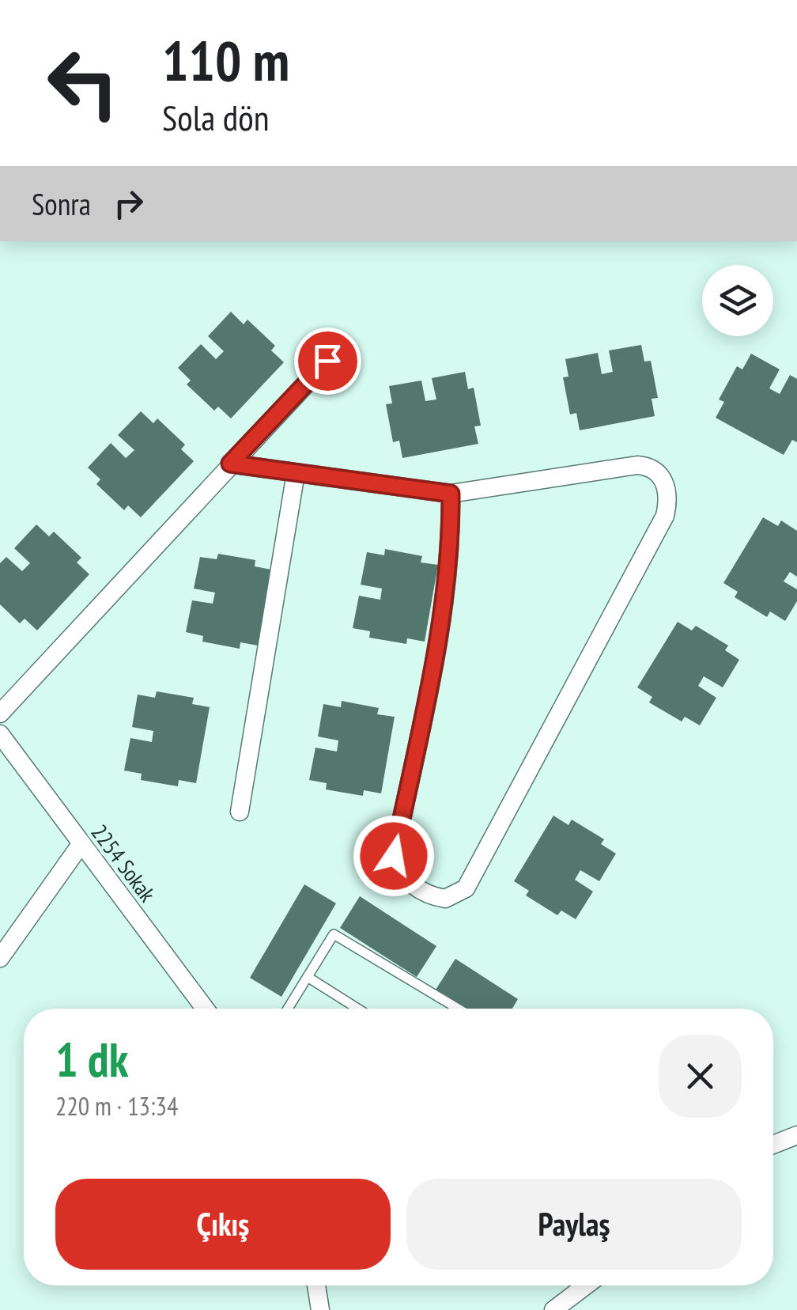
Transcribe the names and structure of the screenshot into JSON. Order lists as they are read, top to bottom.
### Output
{
  "streets": {
    "street": ["2254 Sokak"]
  },
  "page": {
    "turn": ["110 m", "Sola dön"],
    "then": "Sonra",
    "heading": ["1 dk", "220 m · 13:34"],
    "buttons": ["Çıkış", "Paylaş"]
  }
}
